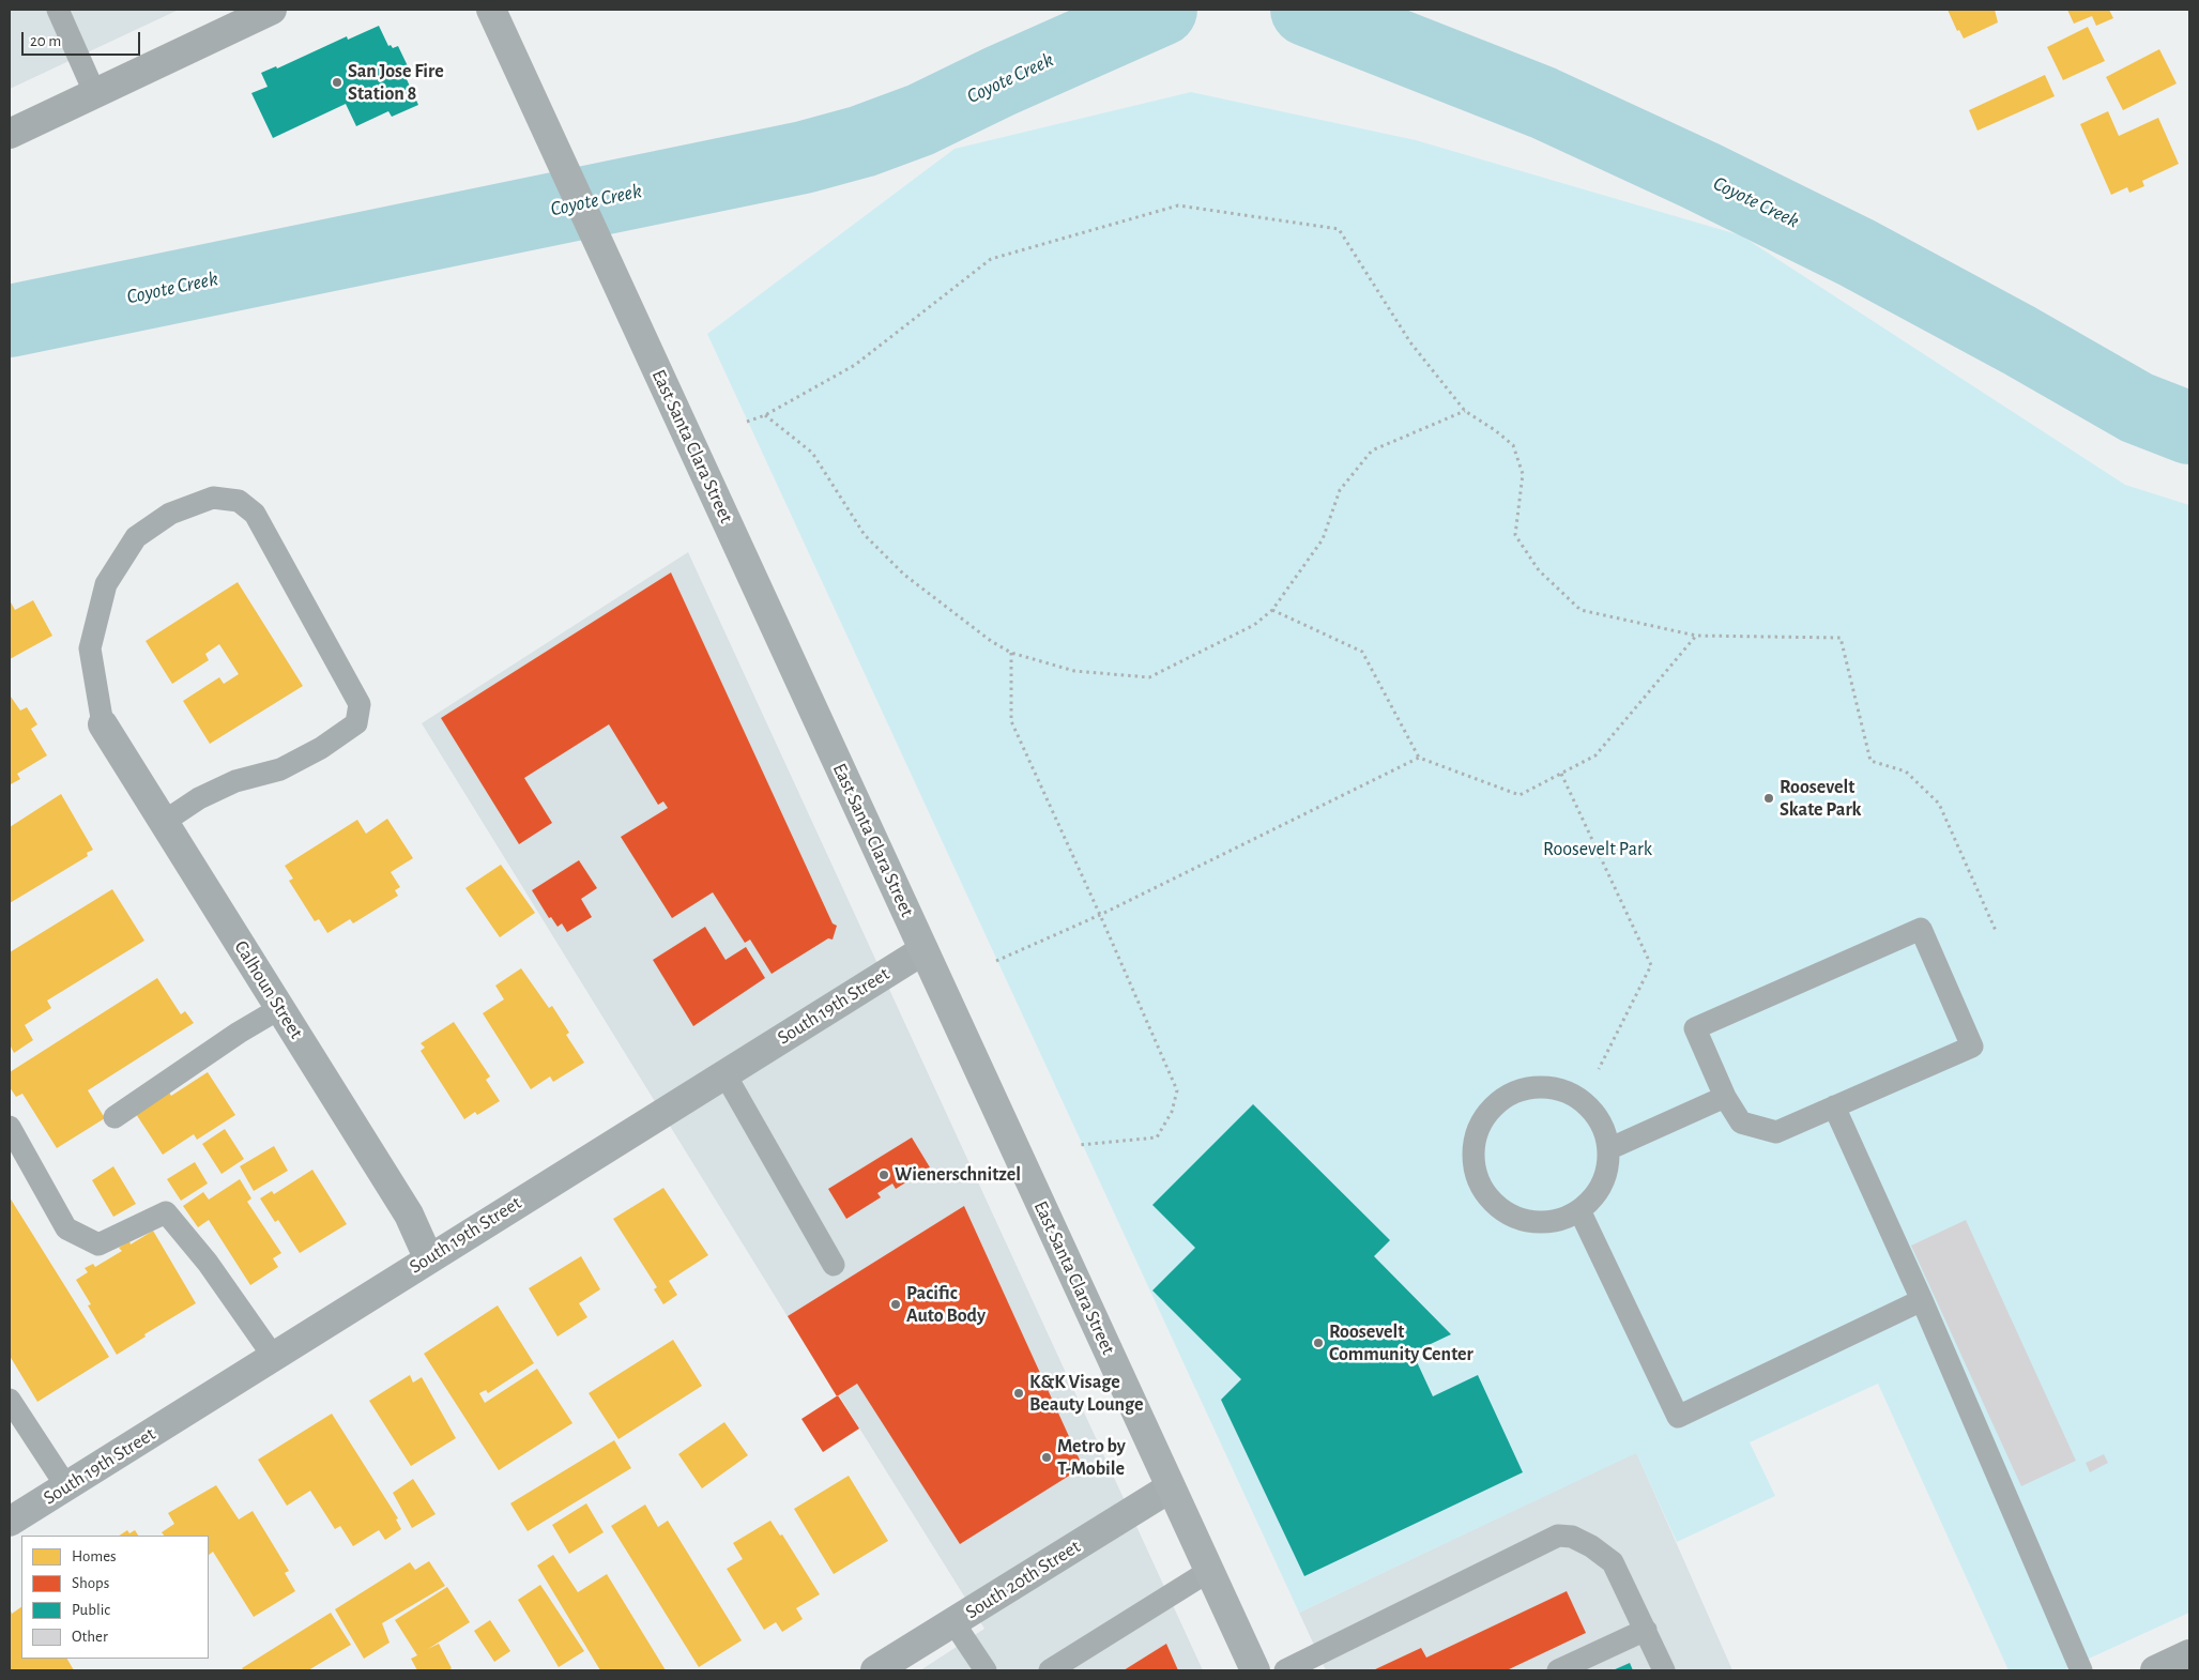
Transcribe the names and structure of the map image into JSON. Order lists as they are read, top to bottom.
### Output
{
  "streets": {
    "main road": ["East Santa Clara Street"],
    "street": ["Calhoun Street", "South 19th Street", "South 20th Street"]
  },
  "crossings": [
    ["East Santa Clara Street", "South 19th Street"],
    ["East Santa Clara Street", "South 20th Street"],
    ["Calhoun Street", "South 19th Street"]
  ],
  "water": ["Coyote Creek"],
  "parks": ["Roosevelt Park"],
  "places": [
    "San Jose Fire Station 8",
    "Roosevelt Skate Park",
    "Wienerschnitzel",
    "Pacific Auto Body",
    "Roosevelt Community Center",
    "K&K Visage Beauty Lounge",
    "Metro by T-Mobile"
  ],
  "legend": [
    "Homes",
    "Shops",
    "Public",
    "Other"
  ],
  "scale_bar": "20 m"
}
